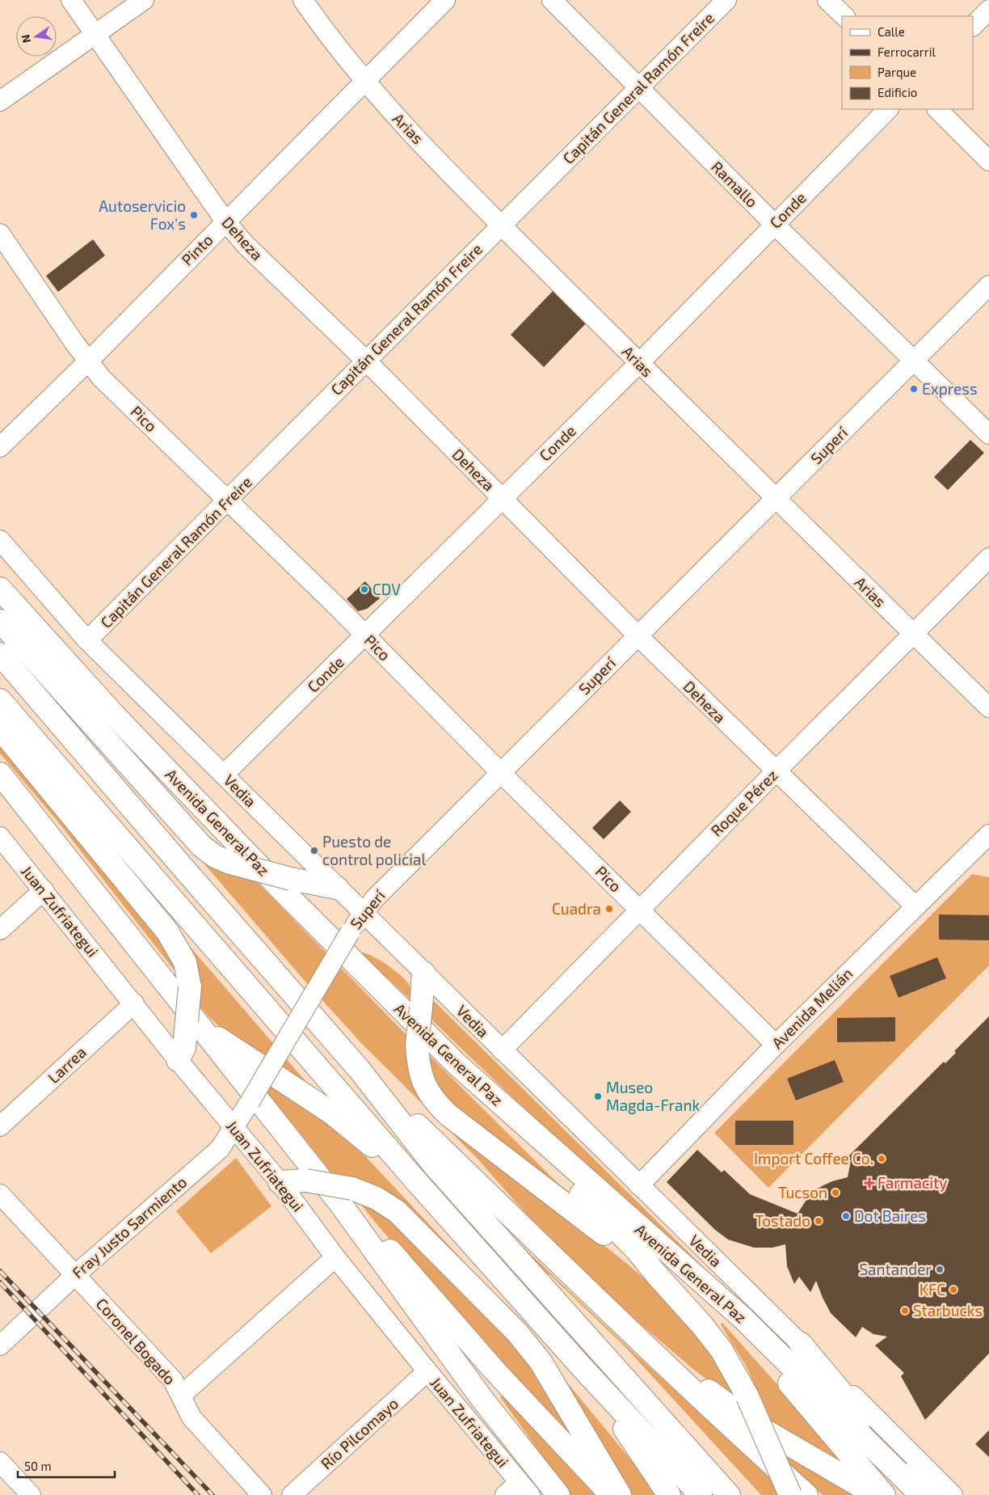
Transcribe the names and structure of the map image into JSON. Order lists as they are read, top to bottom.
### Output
{
  "streets": {
    "highway": ["Avenida General Paz"],
    "street": [
      "Capitán General Ramón Freire",
      "Arias",
      "Ramallo",
      "Conde",
      "Deheza",
      "Pinto",
      "Pico",
      "Superí",
      "Vedia",
      "Roque Pérez",
      "Juan Zufriategui",
      "Avenida Melián",
      "Larrea",
      "Fray Justo Sarmiento",
      "Coronel Bogado",
      "Río Pilcomayo"
    ]
  },
  "crossings": [
    ["Capitán General Ramón Freire", "Arias"],
    ["Capitán General Ramón Freire", "Ramallo"],
    ["Capitán General Ramón Freire", "Deheza"],
    ["Capitán General Ramón Freire", "Pico"],
    ["Capitán General Ramón Freire", "Vedia"],
    ["Arias", "Conde"],
    ["Arias", "Pinto"],
    ["Arias", "Superí"],
    ["Arias", "Roque Pérez"],
    ["Ramallo", "Conde"],
    ["Ramallo", "Superí"],
    ["Conde", "Deheza"],
    ["Conde", "Pico"],
    ["Conde", "Vedia"],
    ["Deheza", "Pinto"],
    ["Deheza", "Superí"],
    ["Deheza", "Roque Pérez"],
    ["Deheza", "Avenida Melián"],
    ["Pinto", "Pico"],
    ["Pico", "Superí"],
    ["Pico", "Roque Pérez"],
    ["Pico", "Avenida Melián"],
    ["Superí", "Vedia"],
    ["Superí", "Fray Justo Sarmiento"],
    ["Vedia", "Roque Pérez"],
    ["Vedia", "Avenida Melián"],
    ["Juan Zufriategui", "Larrea"],
    ["Juan Zufriategui", "Fray Justo Sarmiento"],
    ["Juan Zufriategui", "Río Pilcomayo"],
    ["Fray Justo Sarmiento", "Coronel Bogado"]
  ],
  "places": {
    "other": [
      "Autoservicio Fox's",
      "Express",
      "CDV",
      "Puesto de control policial",
      "Cuadra",
      "Museo Magda-Frank",
      "Import Coffee Co.",
      "Tucson",
      "Dot Baires",
      "Tostado",
      "Santander",
      "KFC",
      "Starbucks"
    ],
    "health": ["Farmacity"]
  },
  "legend": [
    "Calle",
    "Ferrocarril",
    "Parque",
    "Edificio"
  ],
  "scale_bar": "50 m",
  "north": "left"
}
